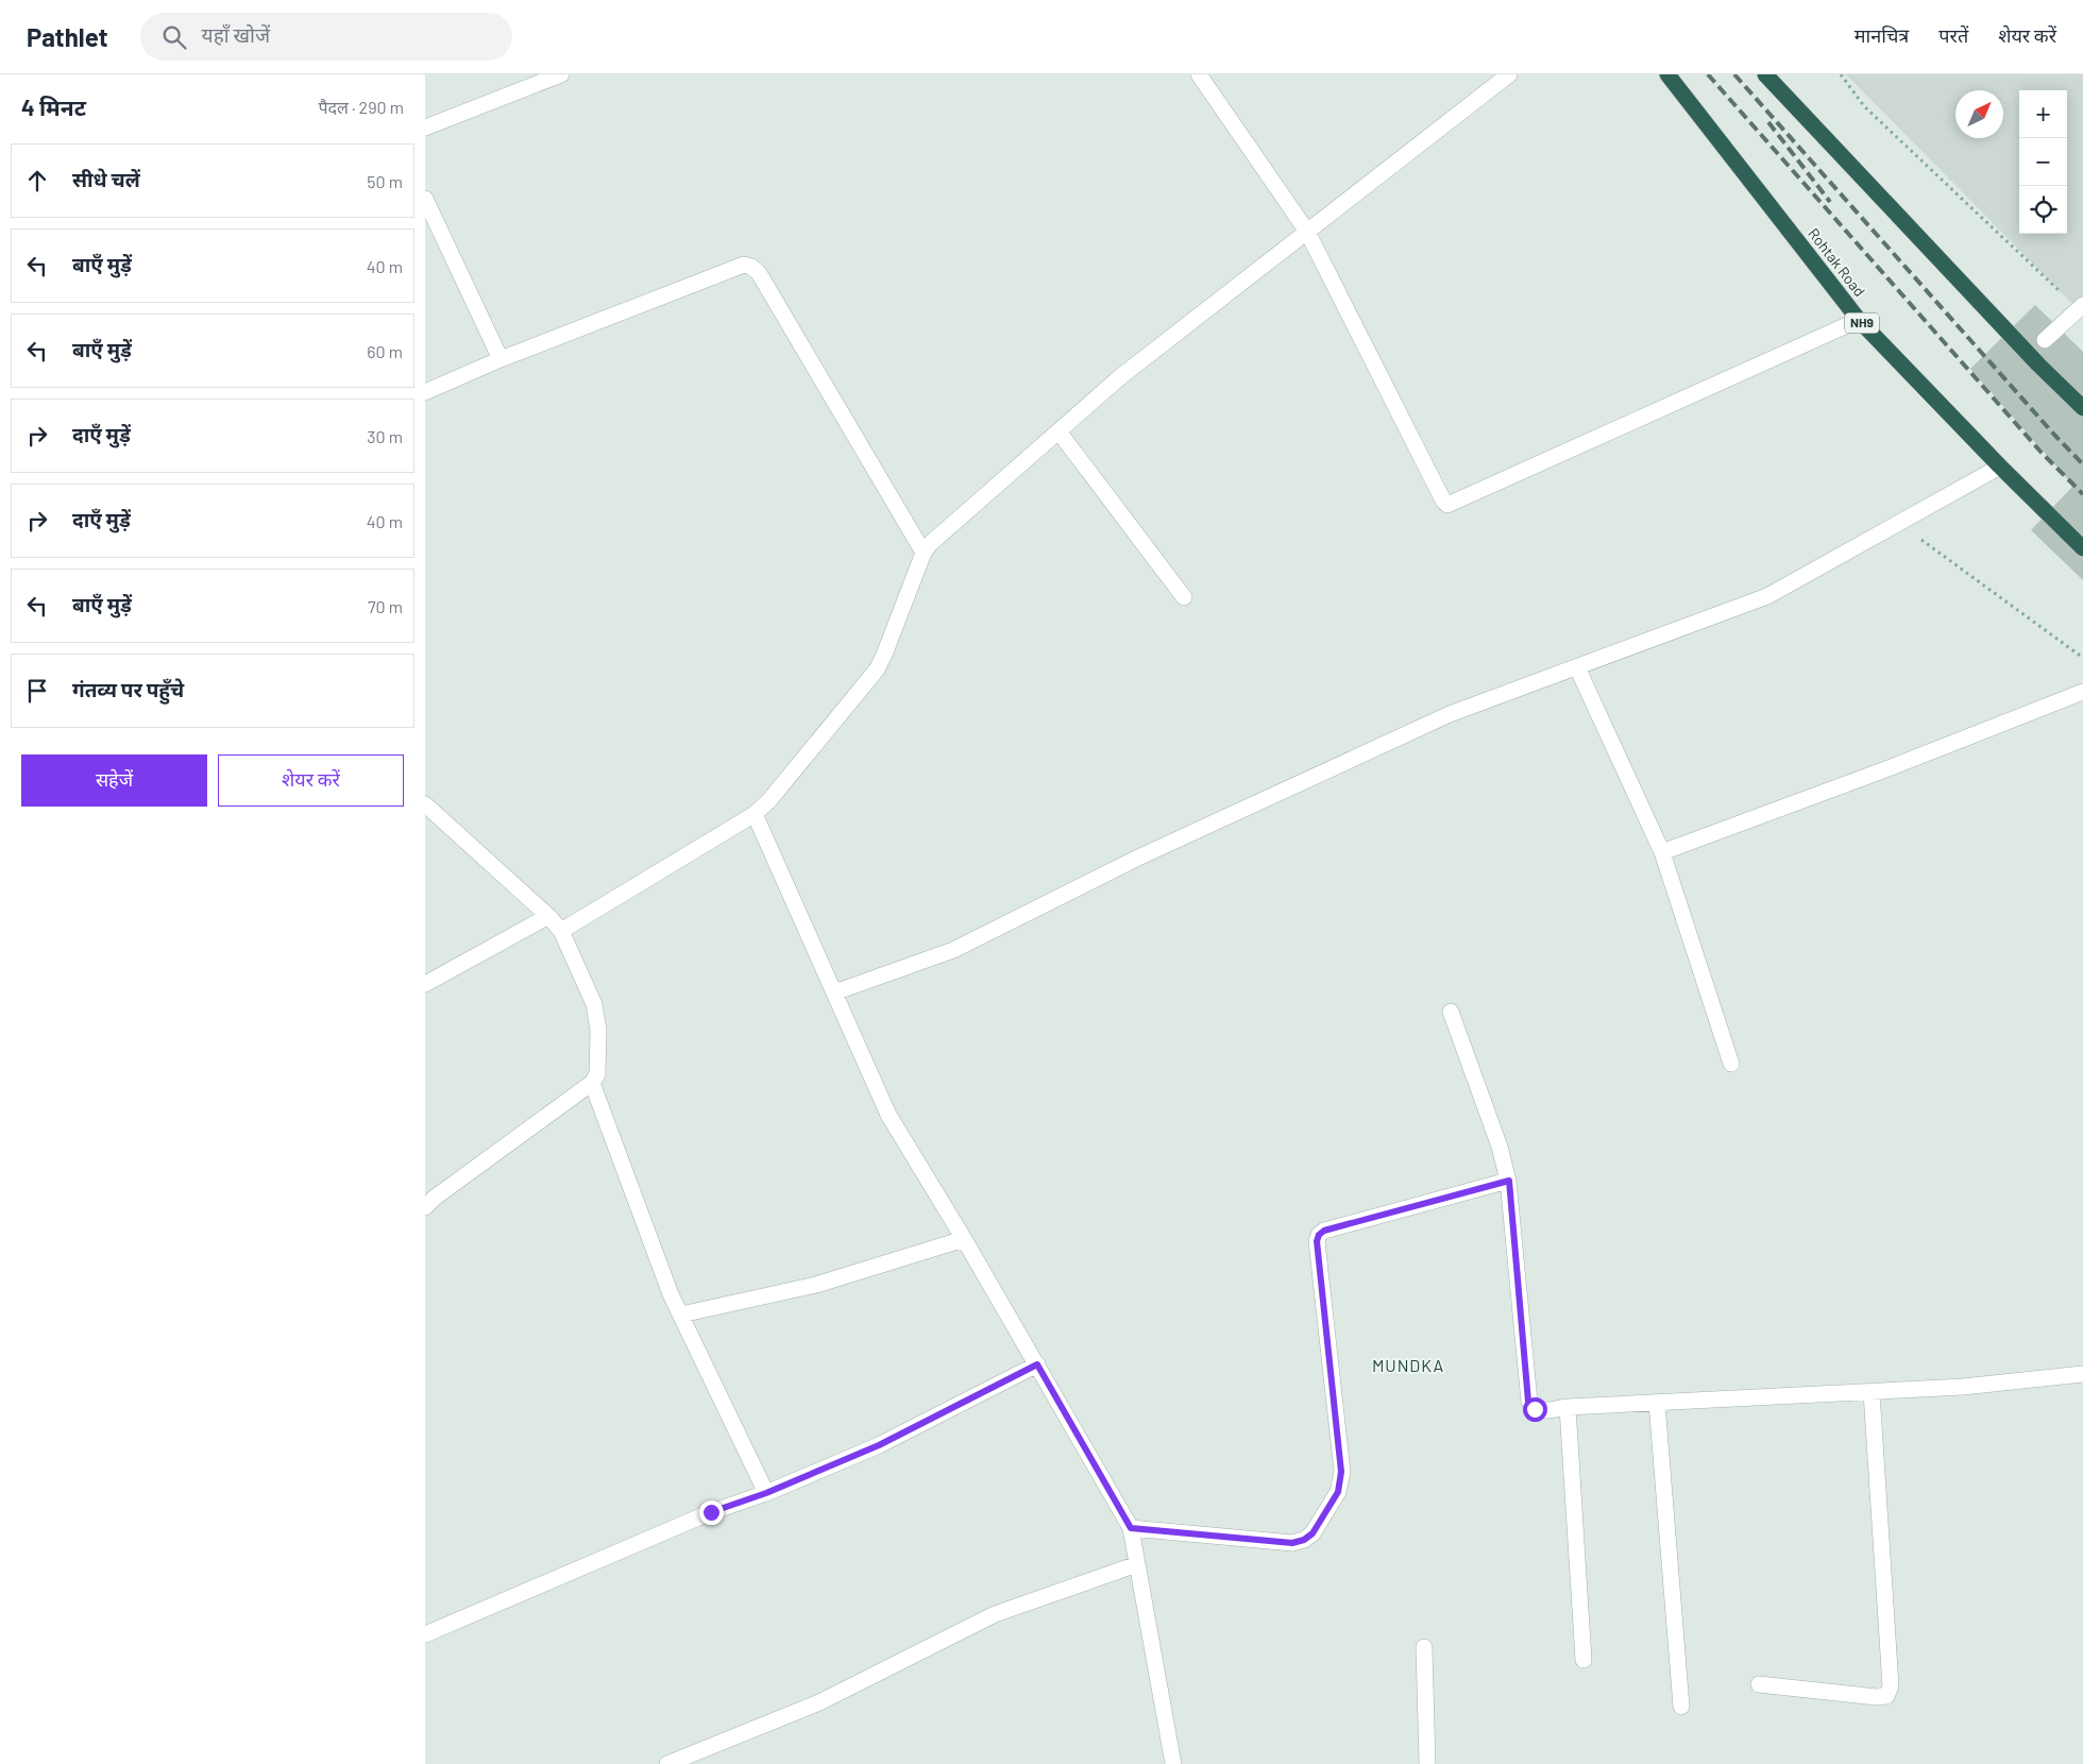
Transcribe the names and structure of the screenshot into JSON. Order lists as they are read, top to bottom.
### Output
{
  "streets": {
    "highway": ["Rohtak Road", "NH9"]
  },
  "districts": ["MUNDKA"],
  "north": "top right",
  "page": {
    "header": "Pathlet",
    "search": "यहाँ खोजें",
    "nav": ["मानचित्र", "परतें", "शेयर करें"],
    "heading": ["4 मिनट", "पैदल · 290 m"],
    "map_buttons": ["+", "−"],
    "list": [
      ["सीधे चलें", "50 m"],
      ["बाएँ मुड़ें", "40 m"],
      ["बाएँ मुड़ें", "60 m"],
      ["दाएँ मुड़ें", "30 m"],
      ["दाएँ मुड़ें", "40 m"],
      ["बाएँ मुड़ें", "70 m"],
      "गंतव्य पर पहुँचे"
    ],
    "buttons": ["सहेजें", "शेयर करें"]
  }
}
